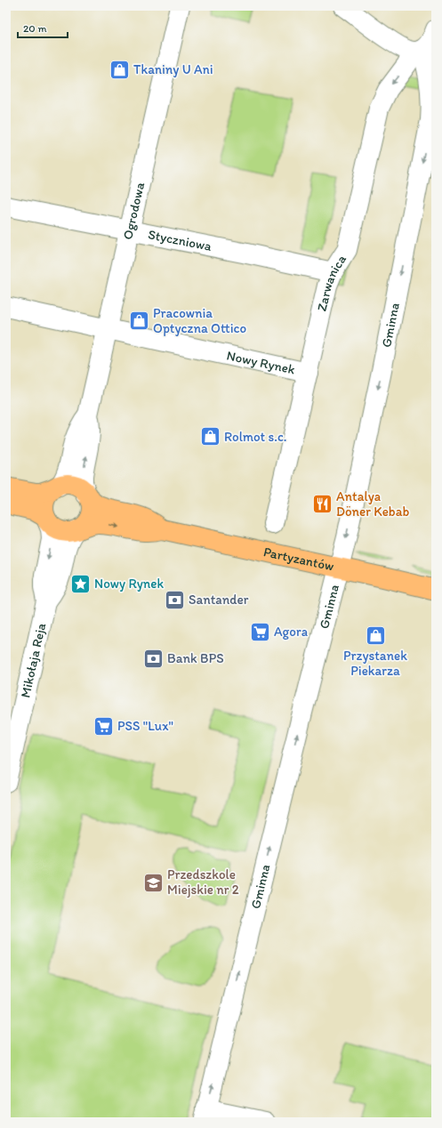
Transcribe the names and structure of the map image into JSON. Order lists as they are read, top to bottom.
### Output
{
  "streets": {
    "main road": ["Partyzantów"],
    "street": [
      "Ogrodowa",
      "Styczniowa",
      "Zarwanica",
      "Gminna",
      "Nowy Rynek",
      "Mikołaja Reja"
    ]
  },
  "crossings": [
    ["Ogrodowa", "Styczniowa"],
    ["Ogrodowa", "Nowy Rynek"],
    ["Ogrodowa", "Partyzantów"],
    ["Ogrodowa", "Mikołaja Reja"],
    ["Styczniowa", "Zarwanica"],
    ["Zarwanica", "Gminna"],
    ["Zarwanica", "Nowy Rynek"],
    ["Gminna", "Partyzantów"],
    ["Partyzantów", "Mikołaja Reja"]
  ],
  "one_way": ["Zarwanica"],
  "places": {
    "shop": [
      "Tkaniny U Ani",
      "Pracownia Optyczna Ottico",
      "Rolmot s.c.",
      "Przystanek Piekarza"
    ],
    "restaurant": ["Antalya Döner Kebab"],
    "place": ["Nowy Rynek"],
    "bank": ["Santander", "Bank BPS"],
    "supermarket": ["Agora", "PSS \"Lux\""],
    "school or university": ["Przedszkole Miejskie nr 2"]
  },
  "scale_bar": "20 m"
}
